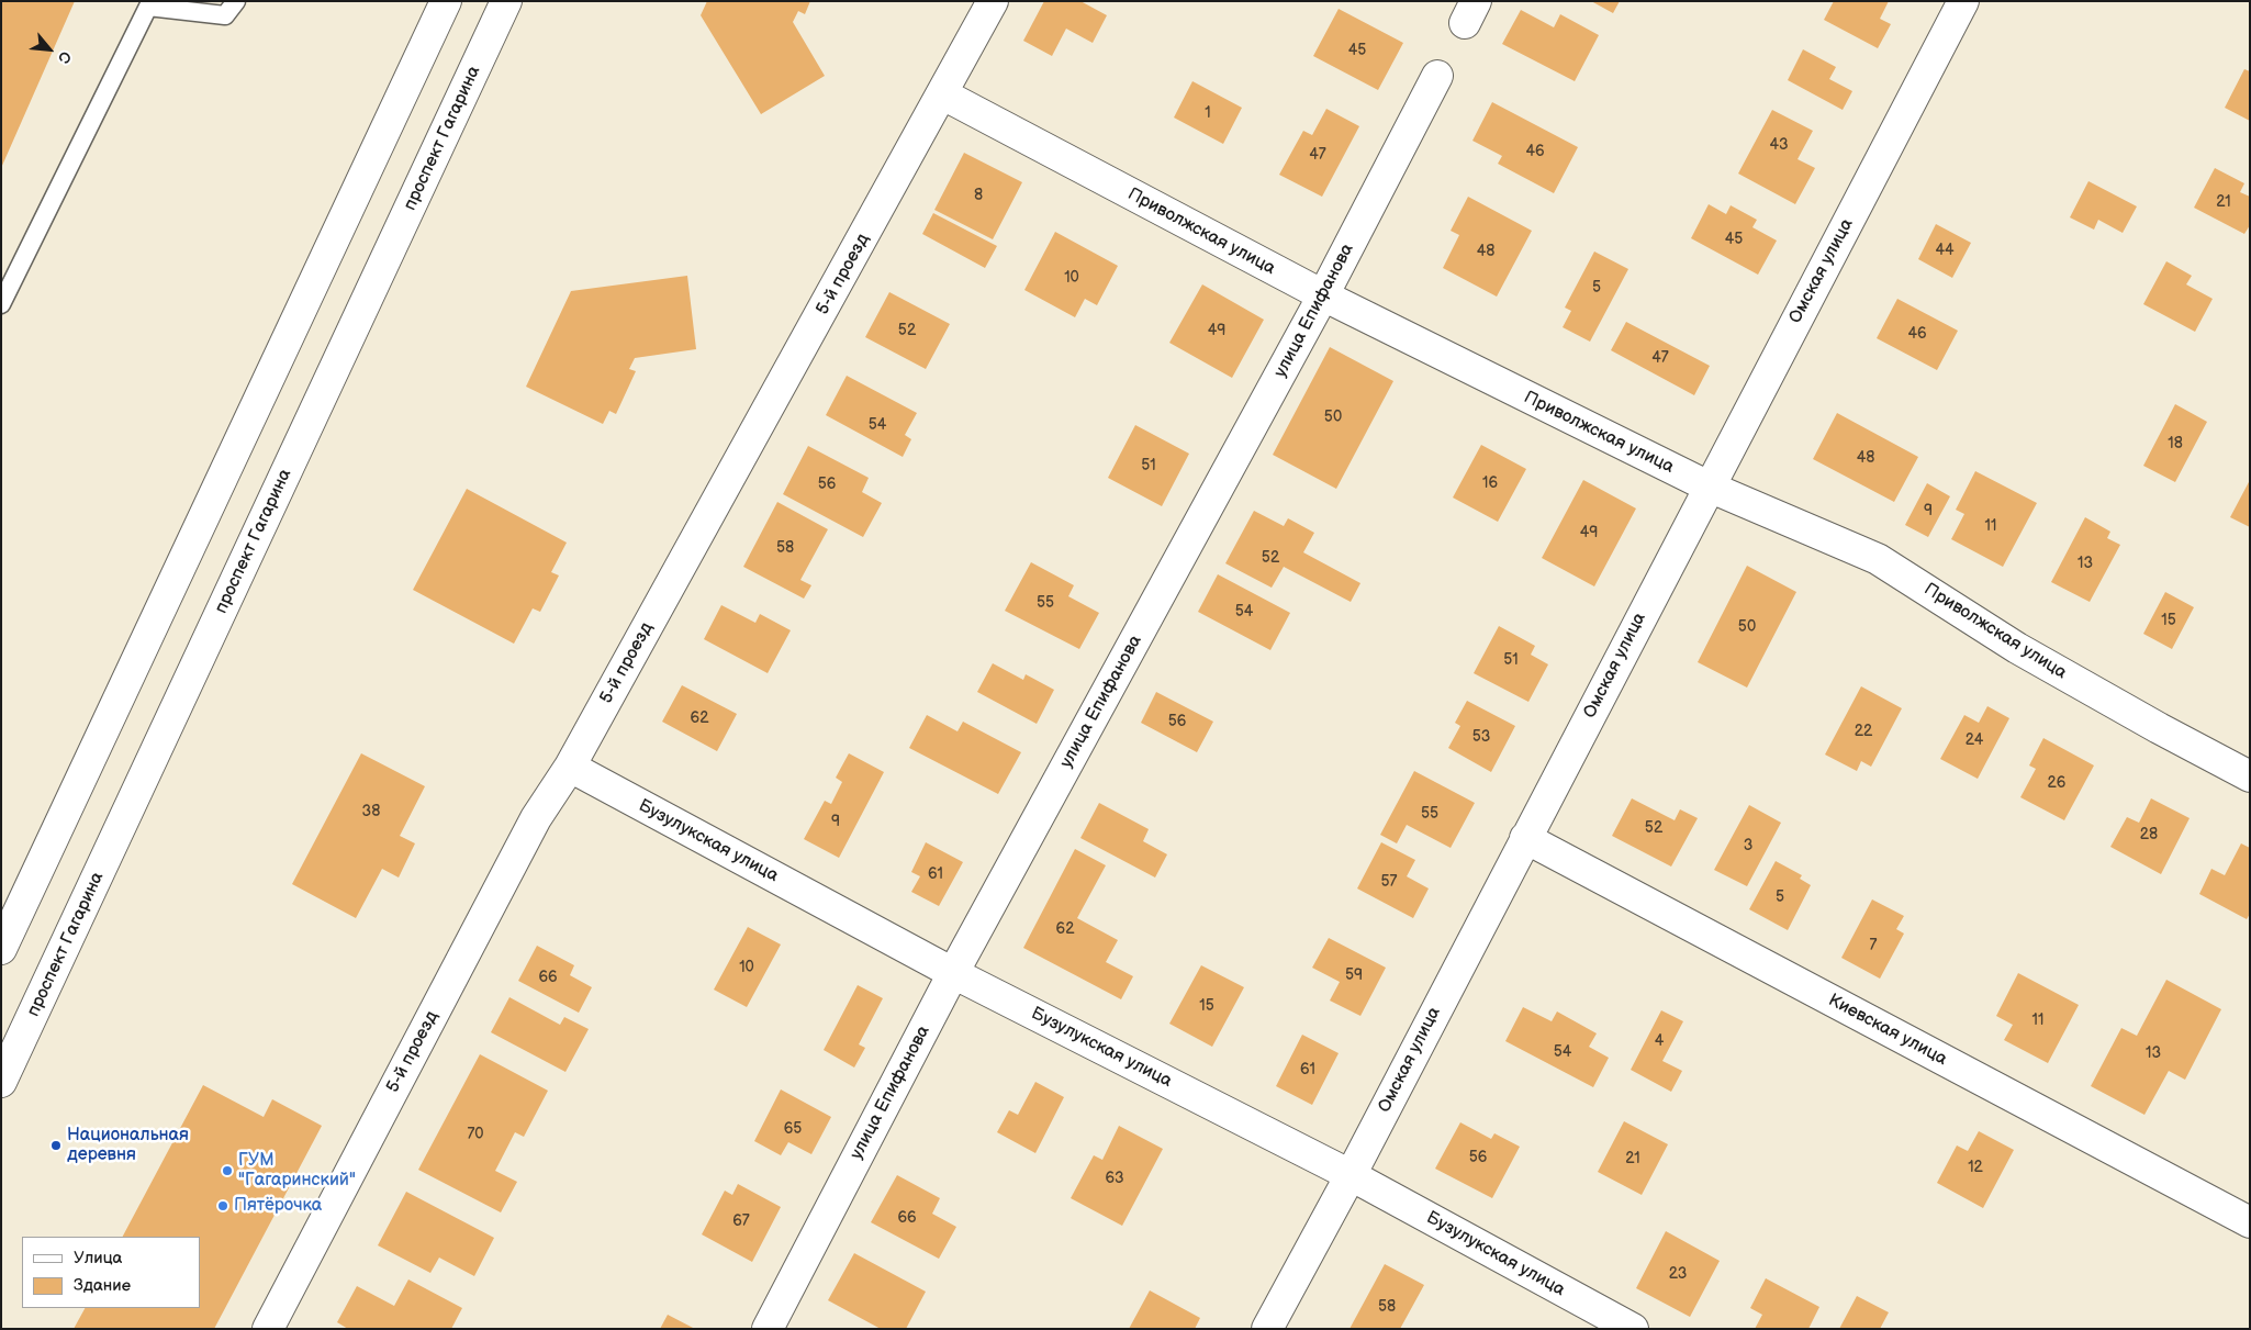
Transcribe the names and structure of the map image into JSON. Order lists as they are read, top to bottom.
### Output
{
  "streets": {
    "street": [
      "проспект Гагарина",
      "Приволжская улица",
      "Омская улица",
      "5-й проезд",
      "улица Епифанова",
      "Бузулукская улица",
      "Киевская улица"
    ]
  },
  "crossings": [
    ["Приволжская улица", "Омская улица"],
    ["Приволжская улица", "5-й проезд"],
    ["Приволжская улица", "улица Епифанова"],
    ["Омская улица", "Бузулукская улица"],
    ["Омская улица", "Киевская улица"],
    ["5-й проезд", "Бузулукская улица"],
    ["улица Епифанова", "Бузулукская улица"]
  ],
  "places": ["Национальная деревня", "ГУМ \"Гагаринский\"", "Пятёрочка"],
  "house_numbers": [
    "45",
    "1",
    "43",
    "46",
    "47",
    "8",
    "21",
    "45",
    "44",
    "48",
    "10",
    "5",
    "52",
    "49",
    "46",
    "47",
    "50",
    "54",
    "18",
    "48",
    "51",
    "16",
    "56",
    "9",
    "11",
    "49",
    "58",
    "52",
    "13",
    "55",
    "54",
    "15",
    "50",
    "51",
    "62",
    "56",
    "22",
    "53",
    "24",
    "26",
    "38",
    "55",
    "9",
    "52",
    "28",
    "3",
    "61",
    "57",
    "5",
    "62",
    "7",
    "10",
    "59",
    "66",
    "15",
    "11",
    "4",
    "54",
    "13",
    "61",
    "65",
    "70",
    "56",
    "21",
    "12",
    "63",
    "66",
    "67",
    "23",
    "58"
  ],
  "legend": ["Улица", "Здание"],
  "north": "bottom right"
}
